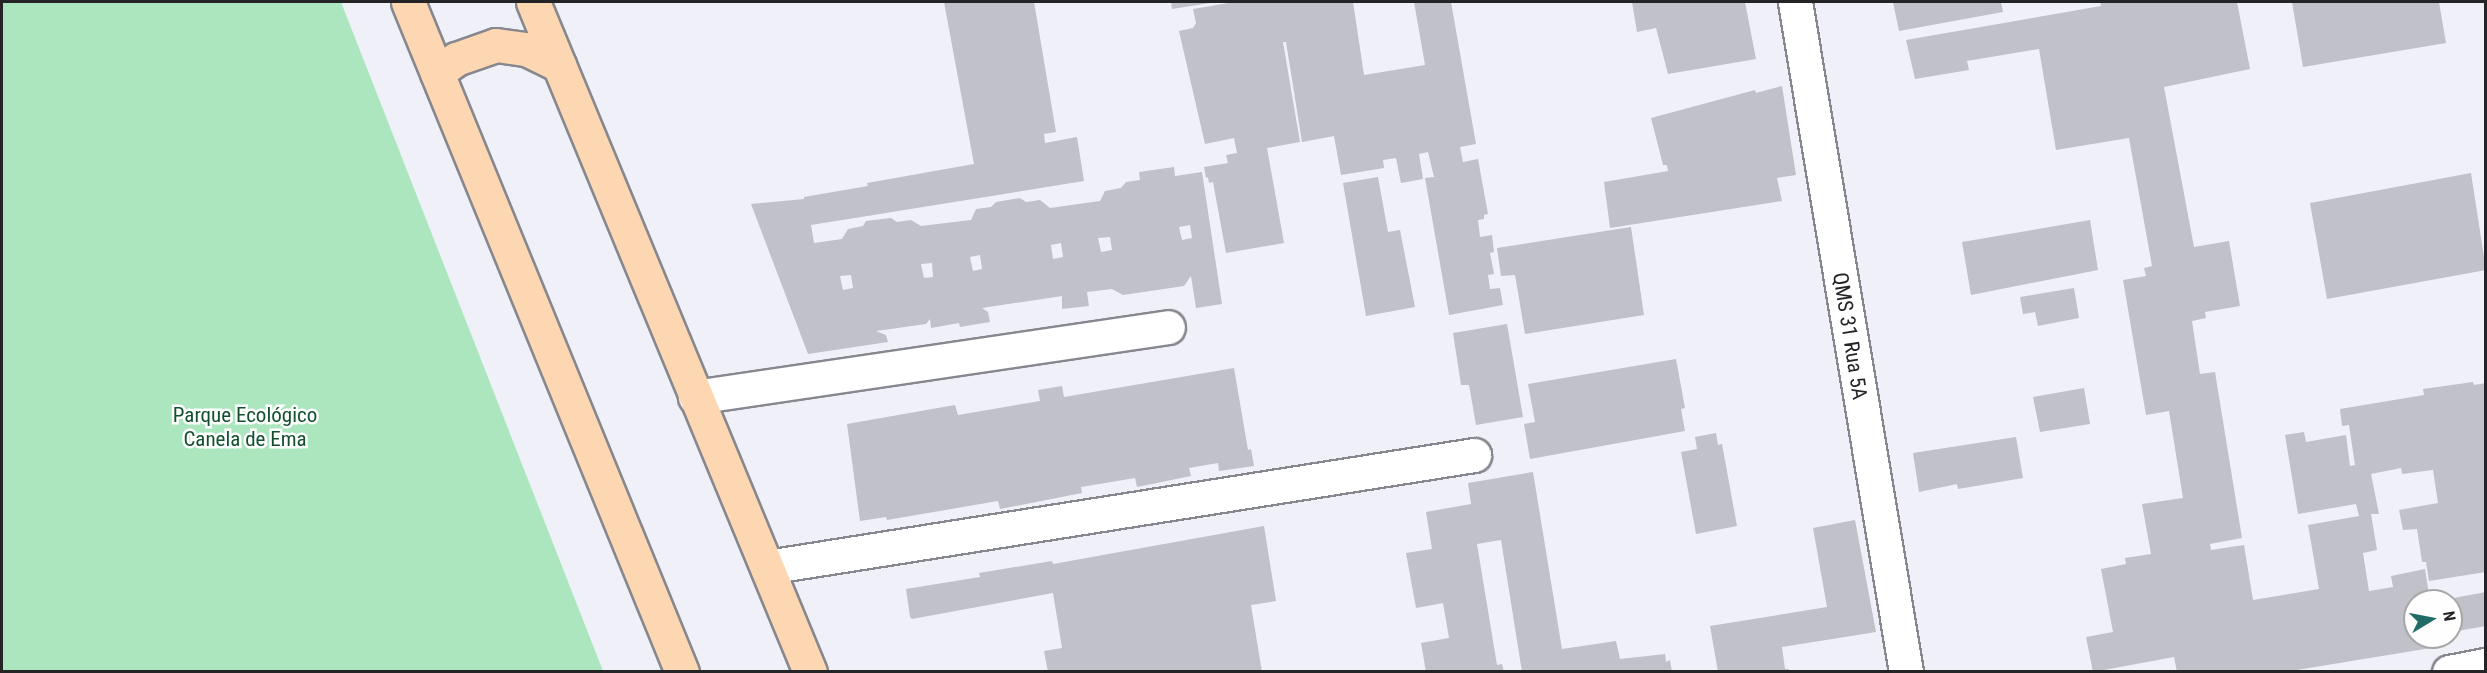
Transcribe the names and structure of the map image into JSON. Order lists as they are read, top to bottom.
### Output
{
  "streets": {
    "street": ["QMS 31 Rua 5A"]
  },
  "parks": ["Parque Ecológico Canela de Ema"],
  "north": "right"
}
